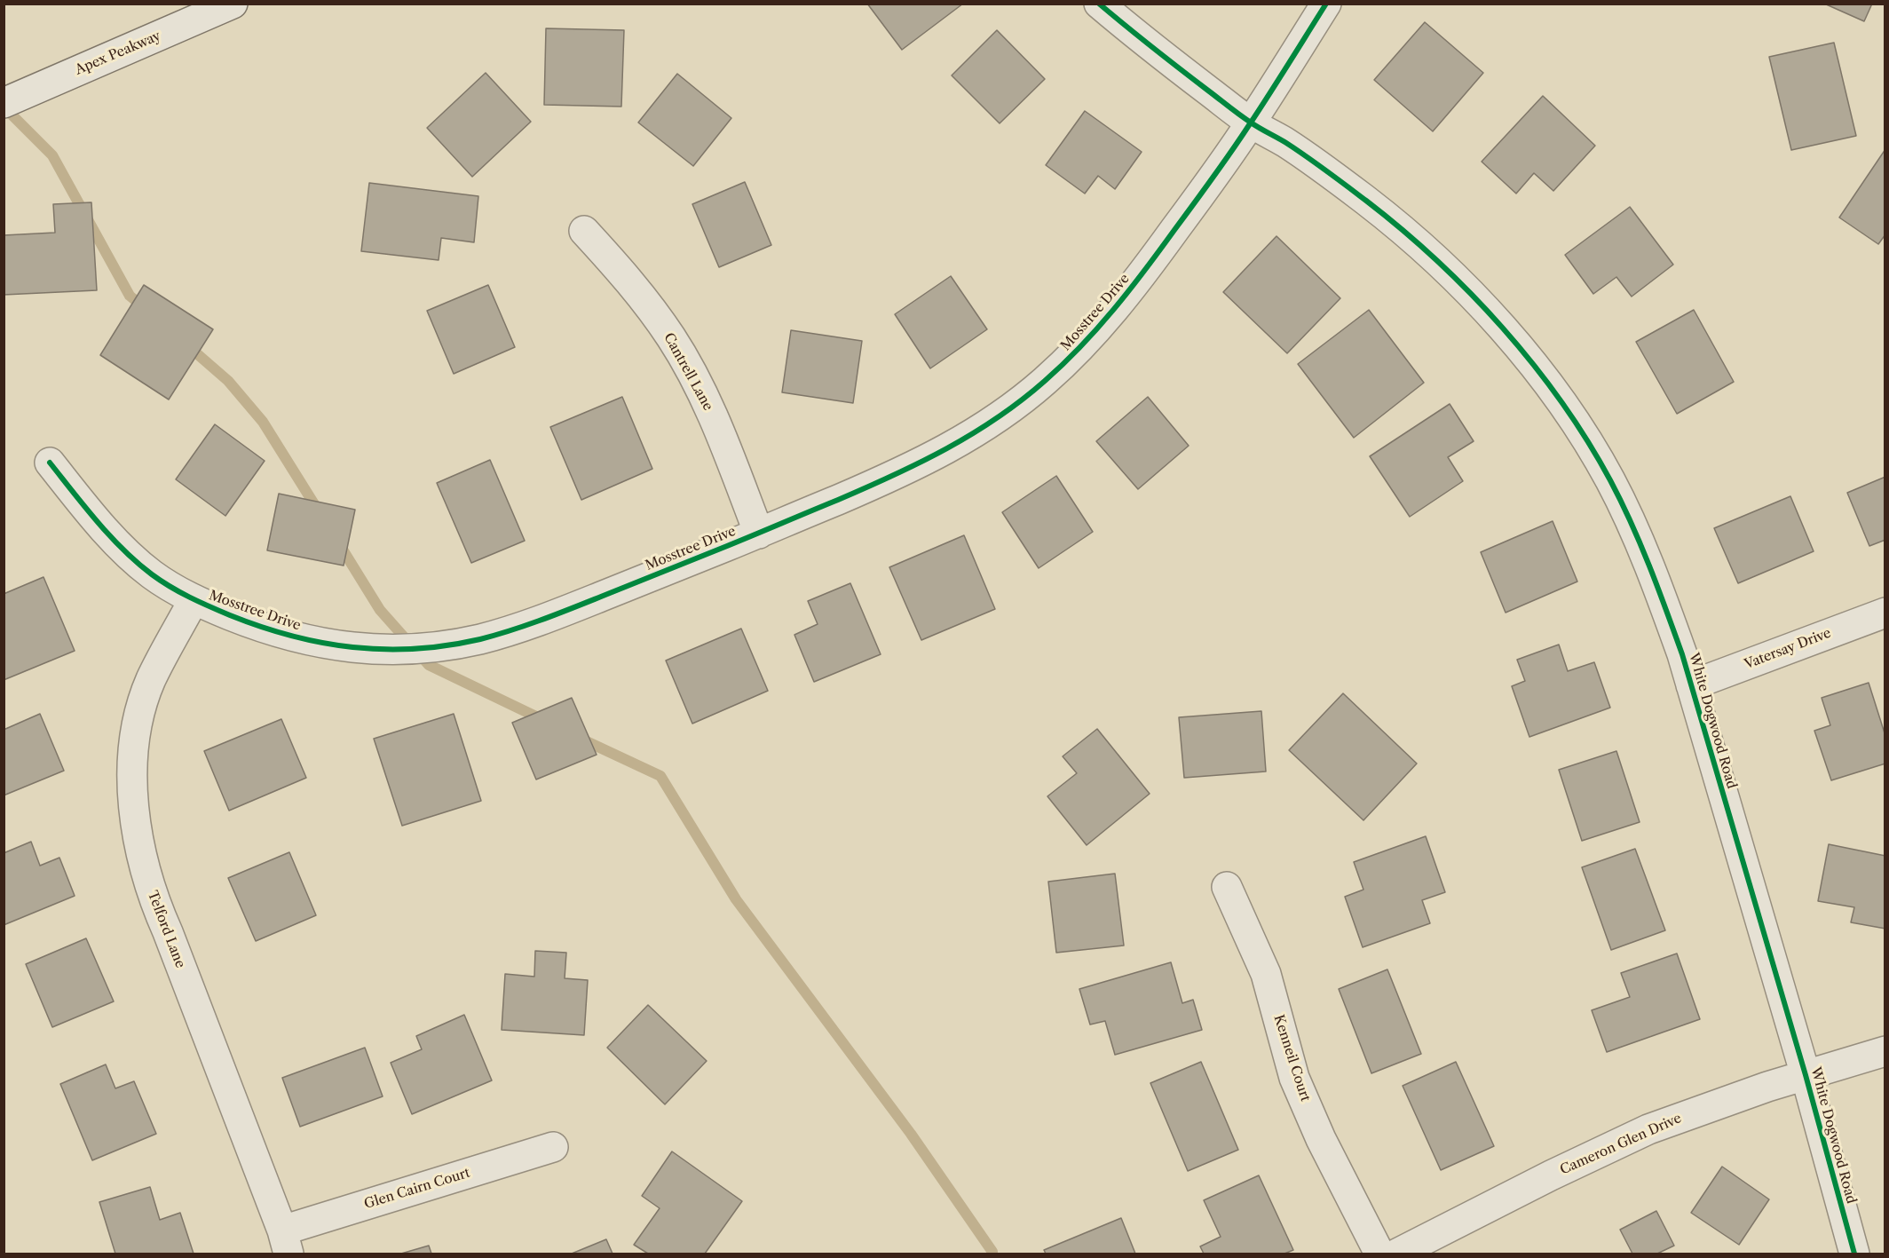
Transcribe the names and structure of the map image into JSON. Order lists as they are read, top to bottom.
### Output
{
  "streets": {
    "street": [
      "Apex Peakway",
      "Mosstree Drive",
      "Cantrell Lane",
      "Vatersay Drive",
      "White Dogwood Road",
      "Telford Lane",
      "Kenneil Court",
      "Cameron Glen Drive",
      "Glen Cairn Court"
    ]
  },
  "crossings": [
    ["Mosstree Drive", "Cantrell Lane"],
    ["Mosstree Drive", "White Dogwood Road"],
    ["Mosstree Drive", "Telford Lane"],
    ["Vatersay Drive", "White Dogwood Road"],
    ["White Dogwood Road", "Cameron Glen Drive"],
    ["Telford Lane", "Glen Cairn Court"]
  ]
}
